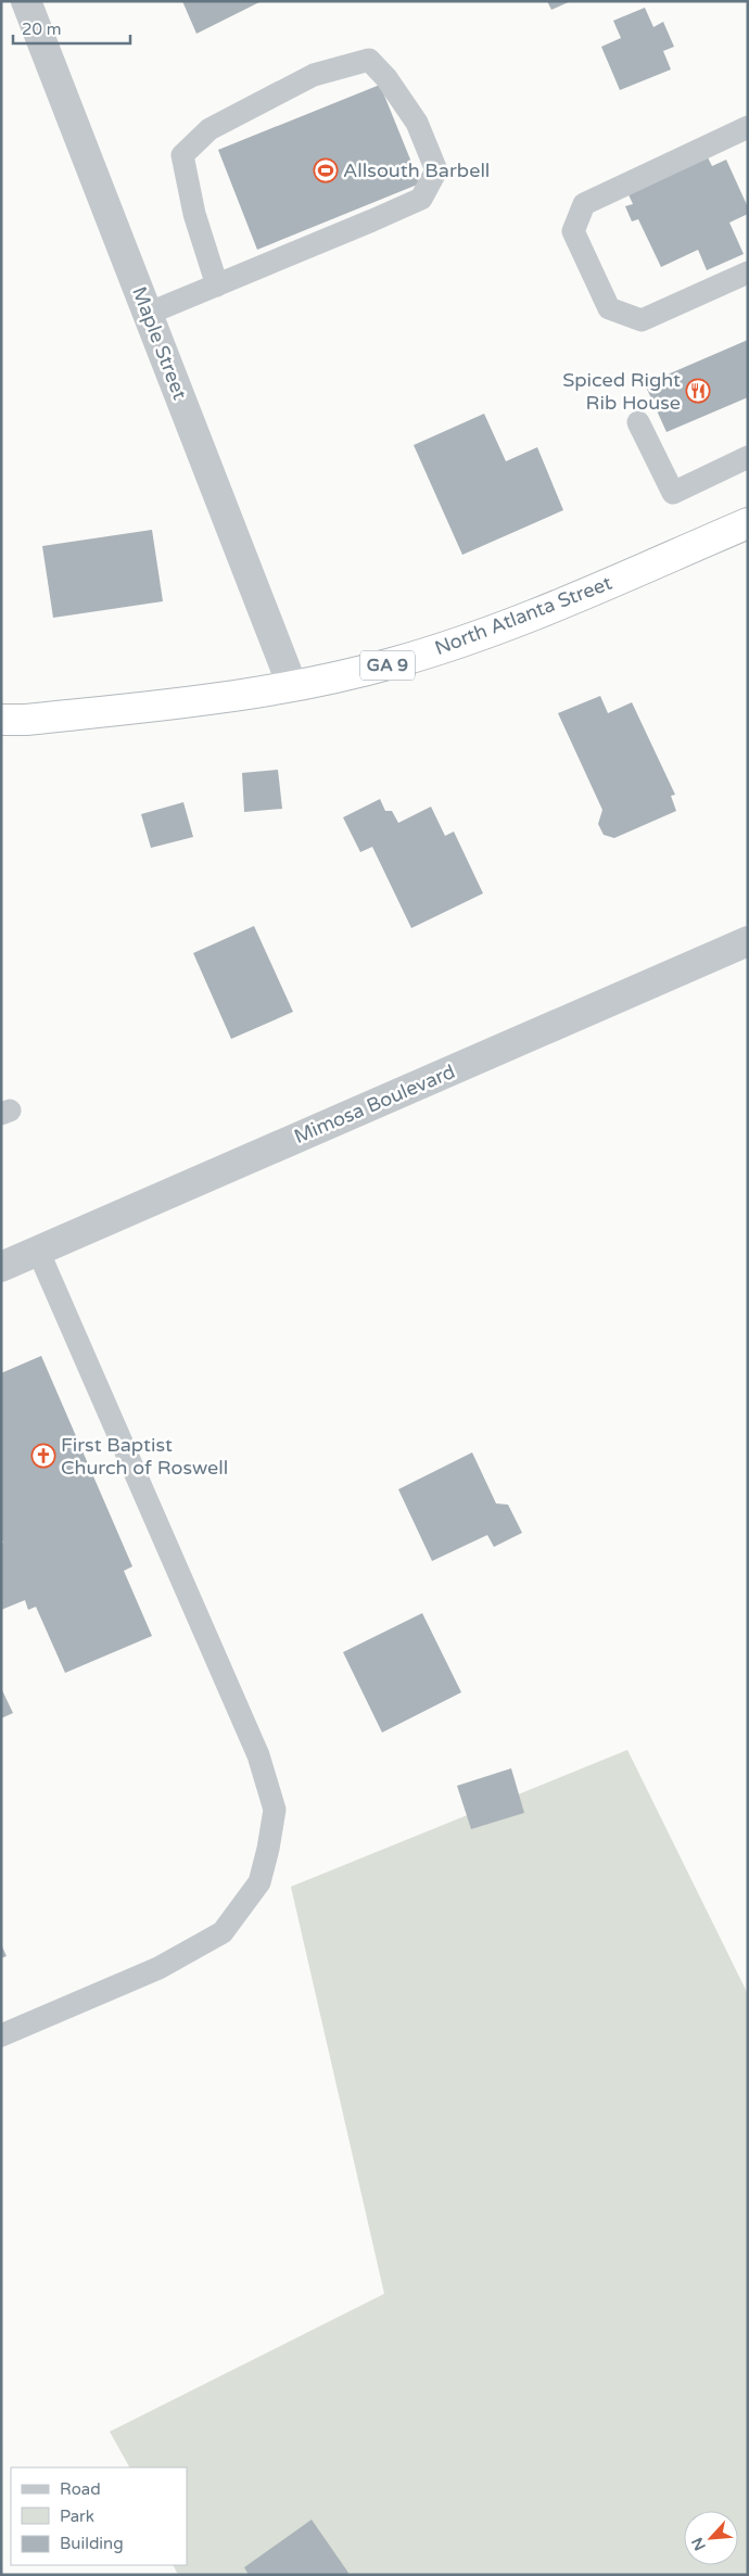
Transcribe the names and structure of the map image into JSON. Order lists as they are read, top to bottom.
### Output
{
  "streets": {
    "highway": ["North Atlanta Street", "GA 9"],
    "street": ["Maple Street", "Mimosa Boulevard"]
  },
  "crossings": [
    ["Maple Street", "North Atlanta Street"]
  ],
  "places": {
    "sports": ["Allsouth Barbell"],
    "restaurant": ["Spiced Right Rib House"],
    "church": ["First Baptist Church of Roswell"]
  },
  "legend": ["Road", "Park", "Building"],
  "scale_bar": "20 m",
  "north": "bottom left"
}
